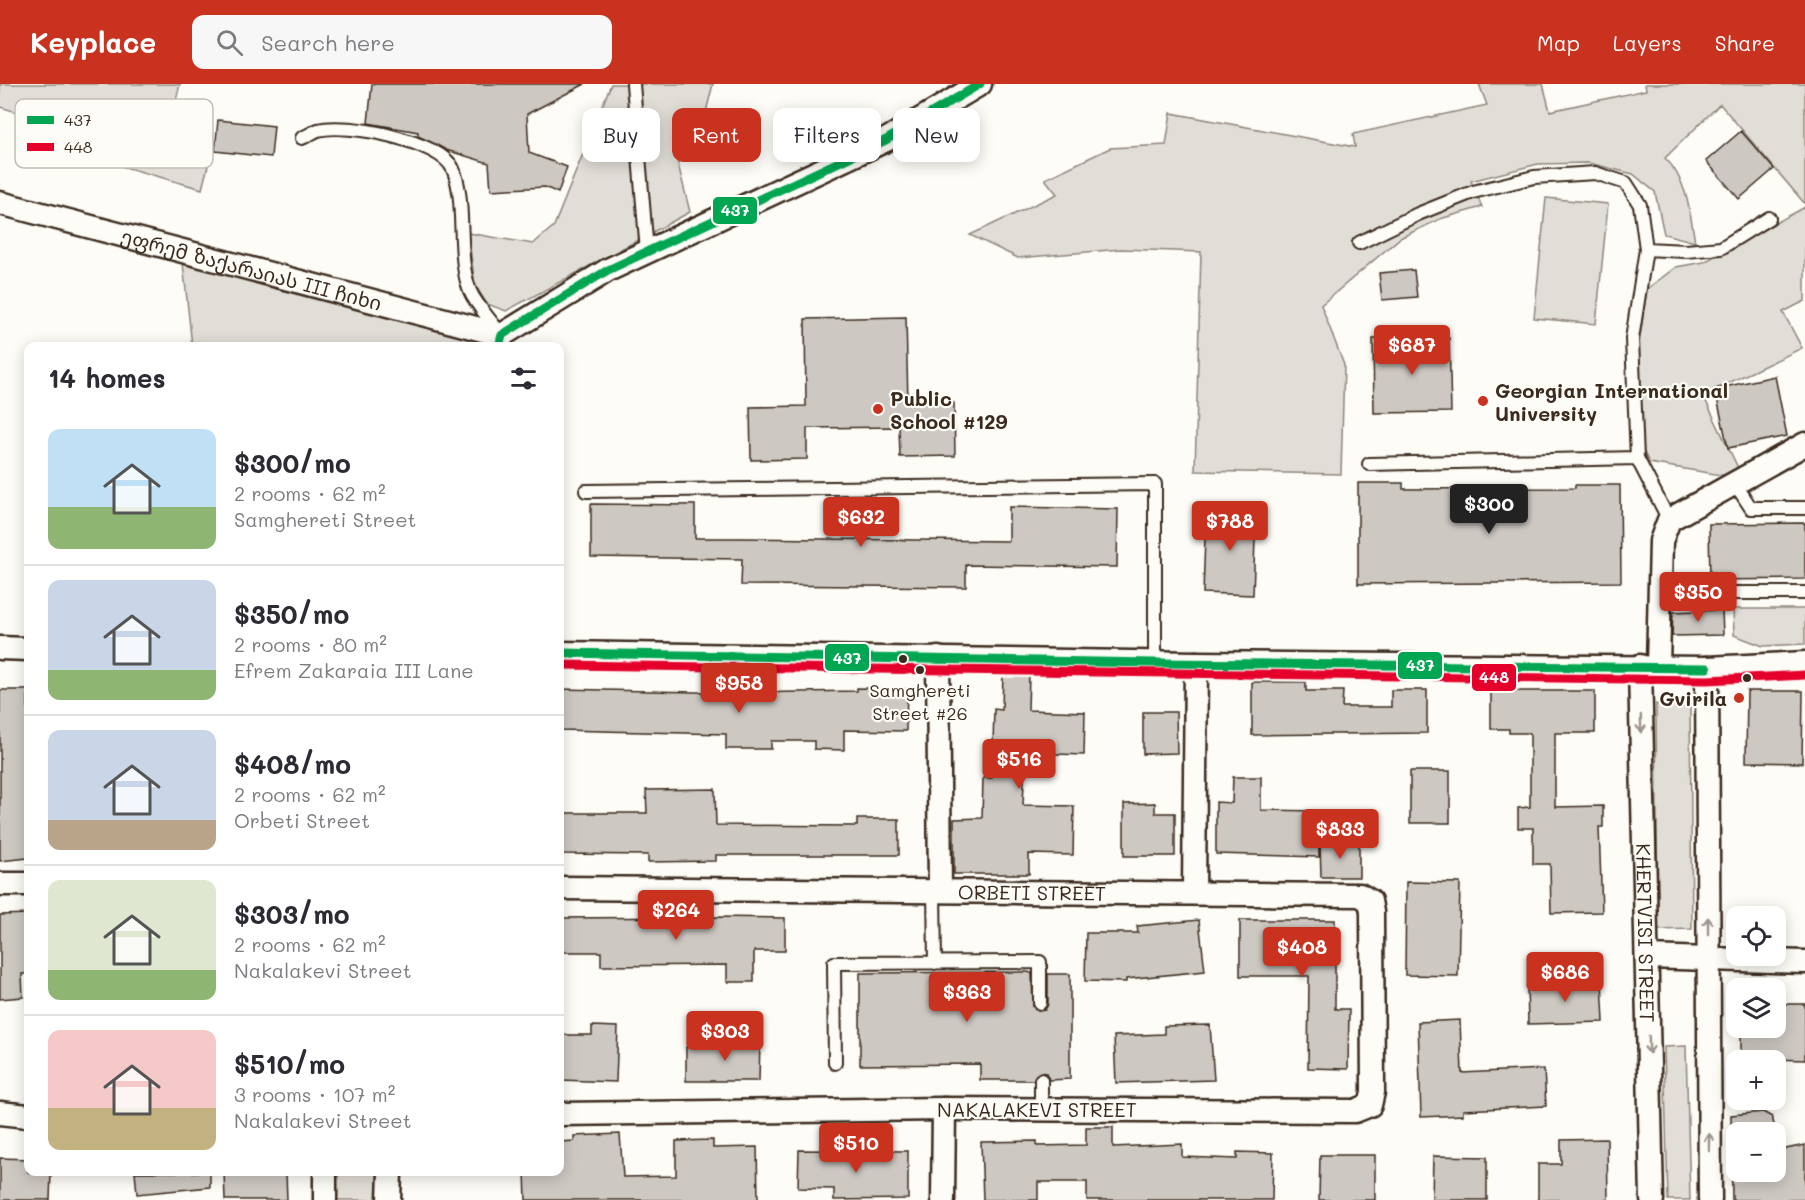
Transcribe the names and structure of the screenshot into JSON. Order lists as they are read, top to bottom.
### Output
{
  "streets": {
    "street": [
      "ეფრემ ზაქარაიას III ჩიხი",
      "ORBETI STREET",
      "KHERTVISI STREET",
      "NAKALAKEVI STREET"
    ]
  },
  "crossings": [
    ["ORBETI STREET", "NAKALAKEVI STREET"]
  ],
  "places": [
    "Georgian International University",
    "Public School #129",
    "Samghereti Street #26",
    "Gvirila"
  ],
  "lines": ["transit line 437", "transit line 448"],
  "legend": ["437", "448"],
  "page": {
    "header": "Keyplace",
    "search": "Search here",
    "nav": ["Map", "Layers", "Share"],
    "chip": [
      "Buy",
      "Rent",
      "Filters",
      "New"
    ],
    "price": [
      "$687",
      "$300",
      "$632",
      "$788",
      "$350",
      "$958",
      "$516",
      "$833",
      "$264",
      "$408",
      "$686",
      "$363",
      "$303",
      "$510"
    ],
    "heading": "14 homes",
    "list": [
      {
        "name": "$300/mo",
        "note": "2 rooms · 62 m² · Samghereti Street"
      },
      {
        "name": "$350/mo",
        "note": "2 rooms · 80 m² · Efrem Zakaraia III Lane"
      },
      {
        "name": "$408/mo",
        "note": "2 rooms · 62 m² · Orbeti Street"
      },
      {
        "name": "$303/mo",
        "note": "2 rooms · 62 m² · Nakalakevi Street"
      },
      {
        "name": "$510/mo",
        "note": "3 rooms · 107 m² · Nakalakevi Street"
      }
    ],
    "map_buttons": ["+", "−"]
  }
}
